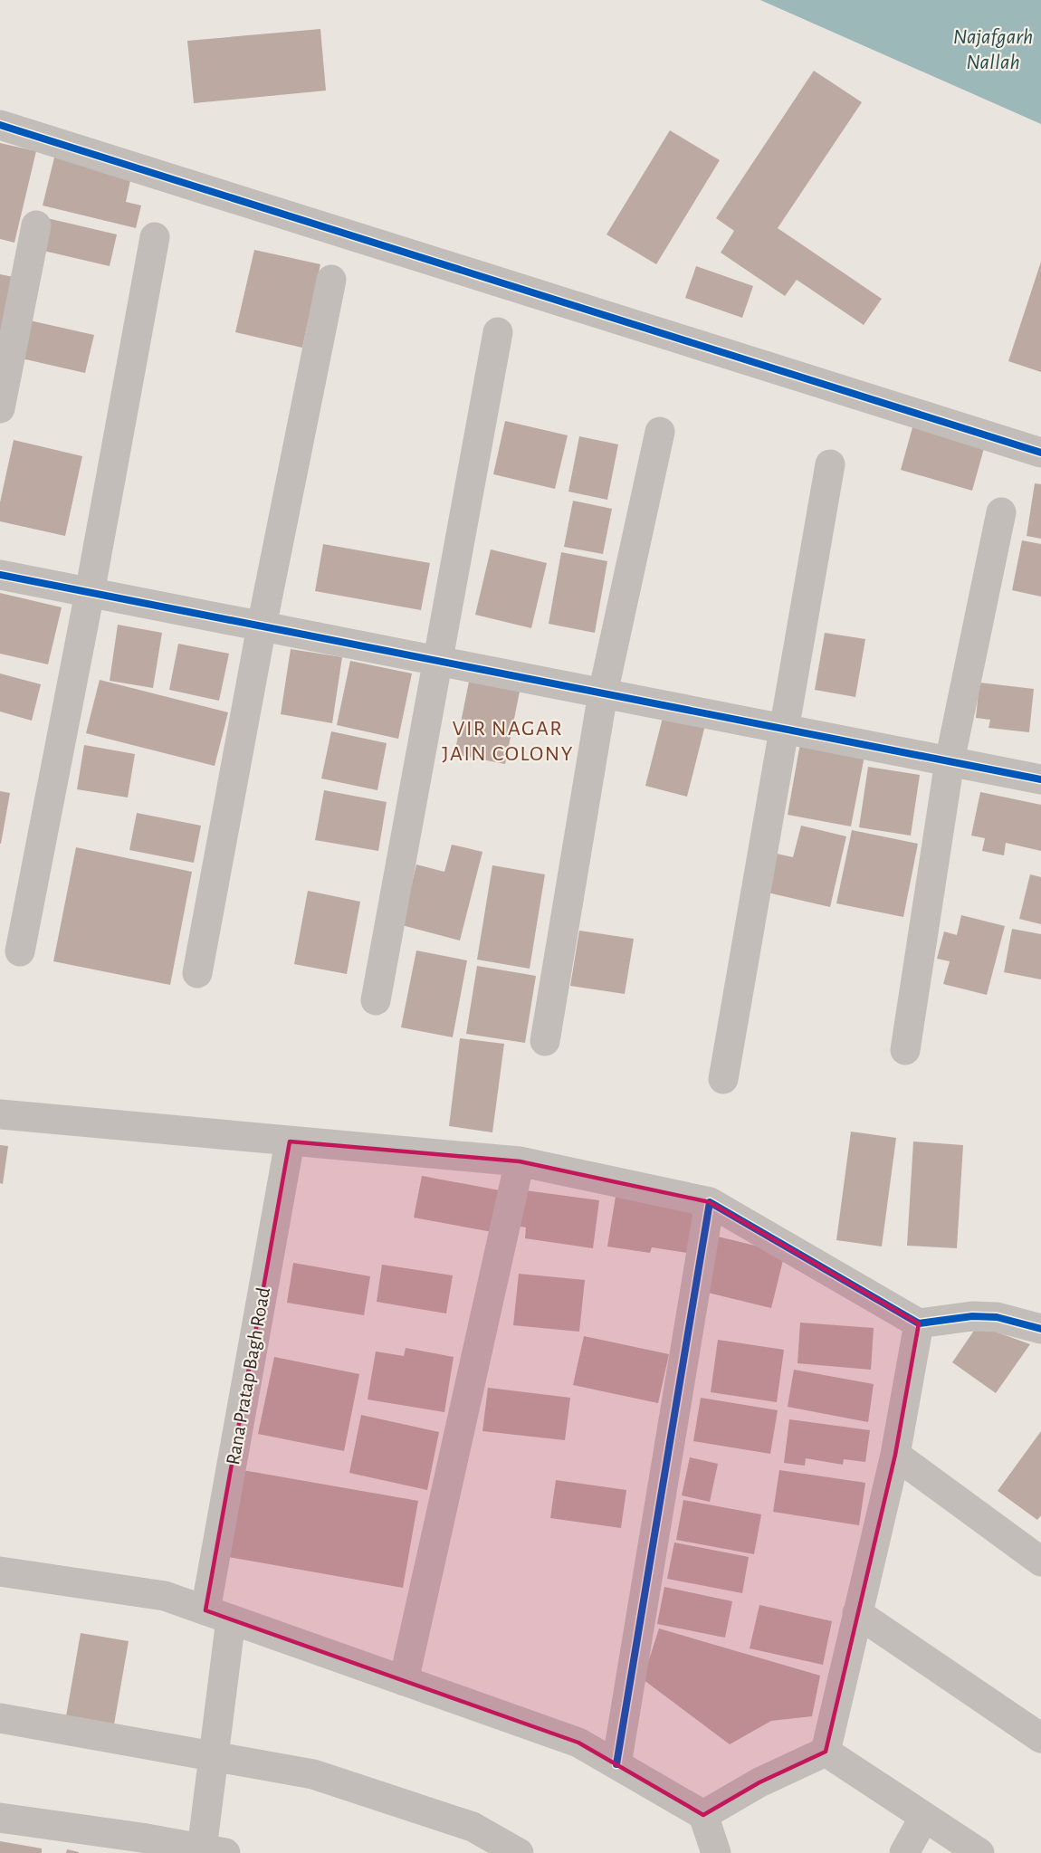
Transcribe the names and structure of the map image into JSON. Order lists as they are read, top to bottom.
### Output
{
  "streets": {
    "street": ["Rana Pratap Bagh Road"]
  },
  "districts": ["VIR NAGAR JAIN COLONY"],
  "water": ["Najafgarh Nallah"]
}
